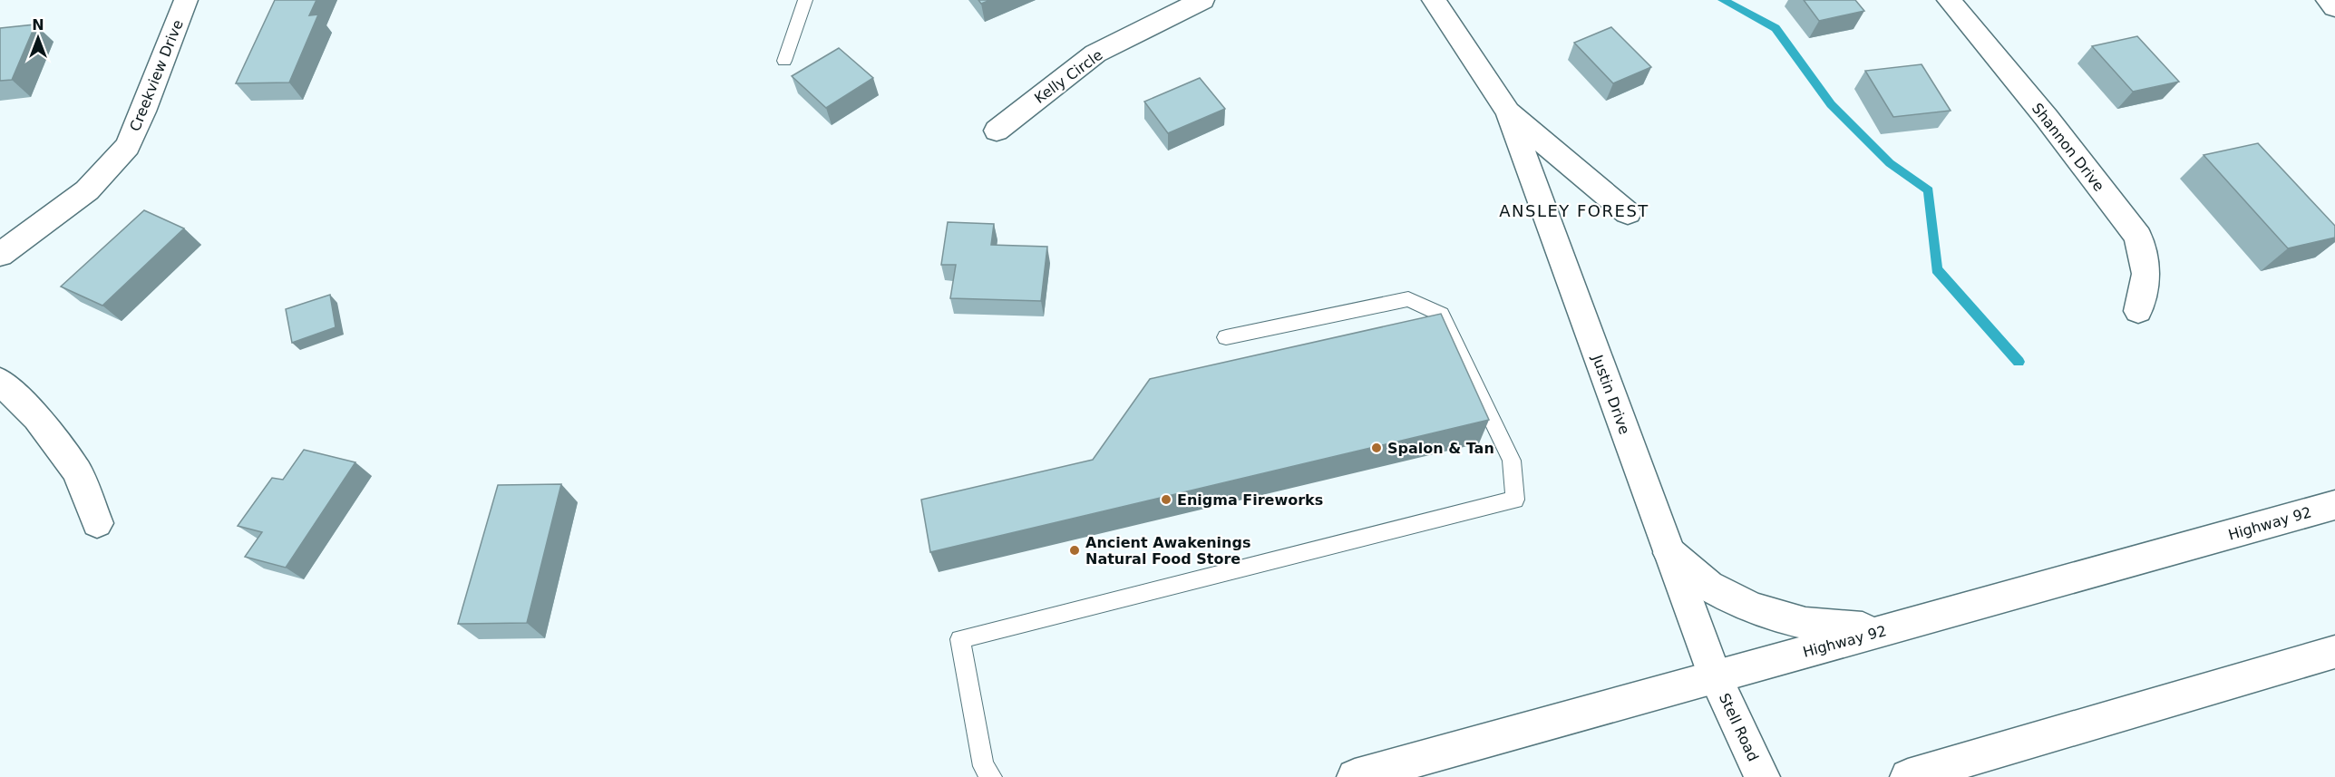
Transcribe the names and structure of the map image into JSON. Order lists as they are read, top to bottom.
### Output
{
  "streets": {
    "street": [
      "Creekview Drive",
      "Kelly Circle",
      "Shannon Drive",
      "Justin Drive",
      "Highway 92",
      "Stell Road"
    ]
  },
  "crossings": [
    ["Justin Drive", "Highway 92"],
    ["Justin Drive", "Stell Road"],
    ["Highway 92", "Stell Road"]
  ],
  "districts": ["ANSLEY FOREST"],
  "places": ["Spalon & Tan", "Enigma Fireworks", "Ancient Awakenings Natural Food Store"],
  "north": "top"
}
